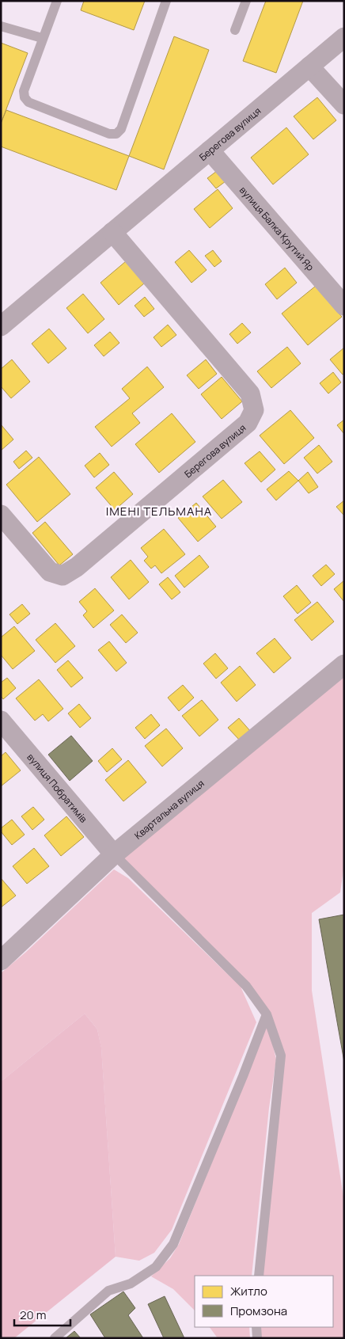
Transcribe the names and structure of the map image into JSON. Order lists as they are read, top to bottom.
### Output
{
  "streets": {
    "street": [
      "Берегова вулиця",
      "вулиця Балка Крутий Яр",
      "вулиця Побратимів",
      "Квартальна вулиця"
    ]
  },
  "crossings": [
    ["Берегова вулиця", "вулиця Балка Крутий Яр"],
    ["вулиця Побратимів", "Квартальна вулиця"]
  ],
  "districts": ["ІМЕНІ ТЕЛЬМАНА"],
  "legend": ["Житло", "Промзона"],
  "scale_bar": "20 m"
}
